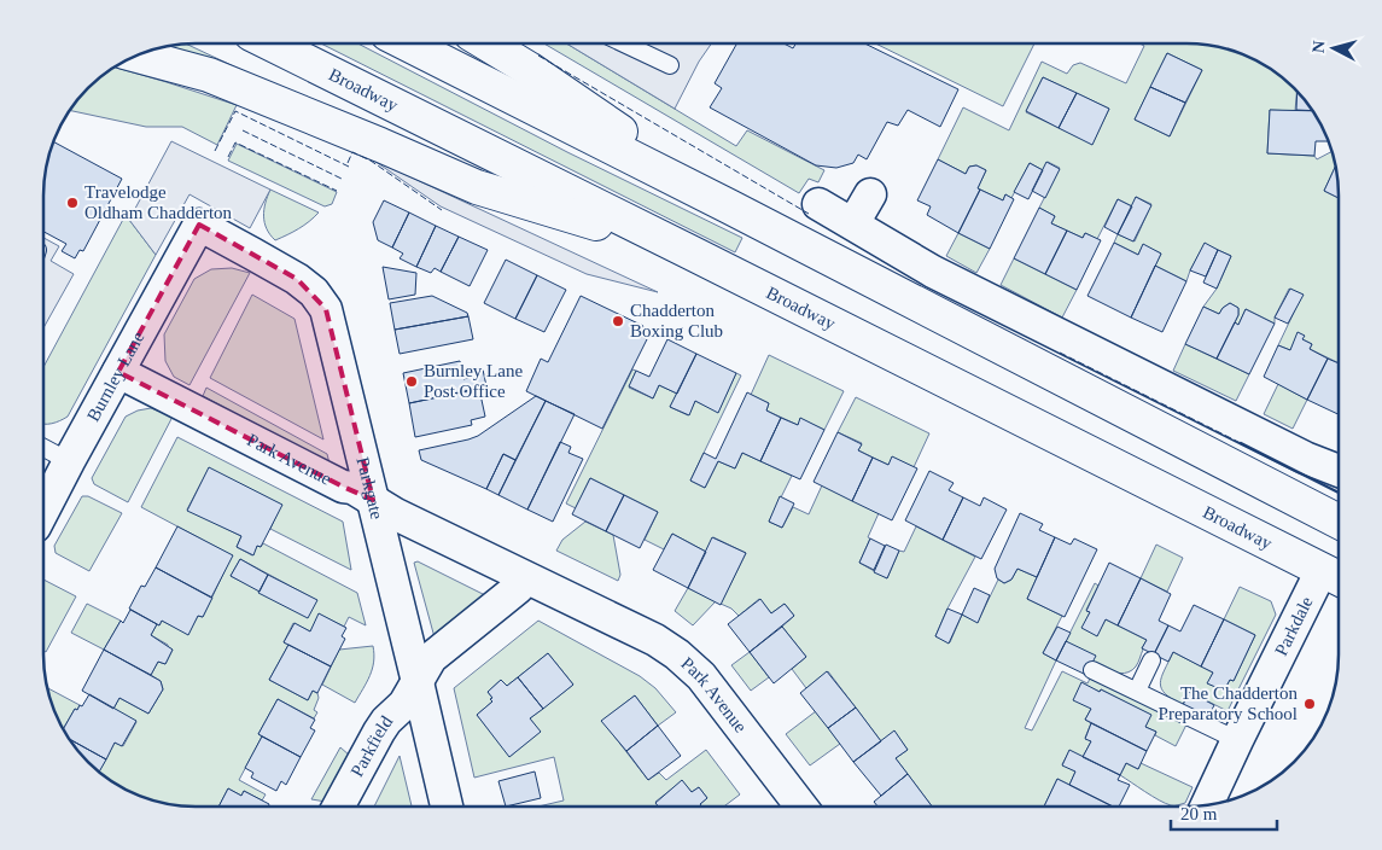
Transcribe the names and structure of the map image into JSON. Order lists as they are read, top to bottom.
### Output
{
  "streets": {
    "highway": ["Broadway"],
    "street": [
      "Burnley Lane",
      "Park Avenue",
      "Parkgate",
      "Parkdale",
      "Parkfield"
    ]
  },
  "crossings": [
    ["Broadway", "Parkdale"],
    ["Burnley Lane", "Park Avenue"],
    ["Burnley Lane", "Parkgate"],
    ["Park Avenue", "Parkgate"],
    ["Parkgate", "Parkfield"]
  ],
  "places": [
    "Travelodge Oldham Chadderton",
    "Chadderton Boxing Club",
    "Burnley Lane Post Office",
    "The Chadderton Preparatory School"
  ],
  "scale_bar": "20 m",
  "north": "left"
}
